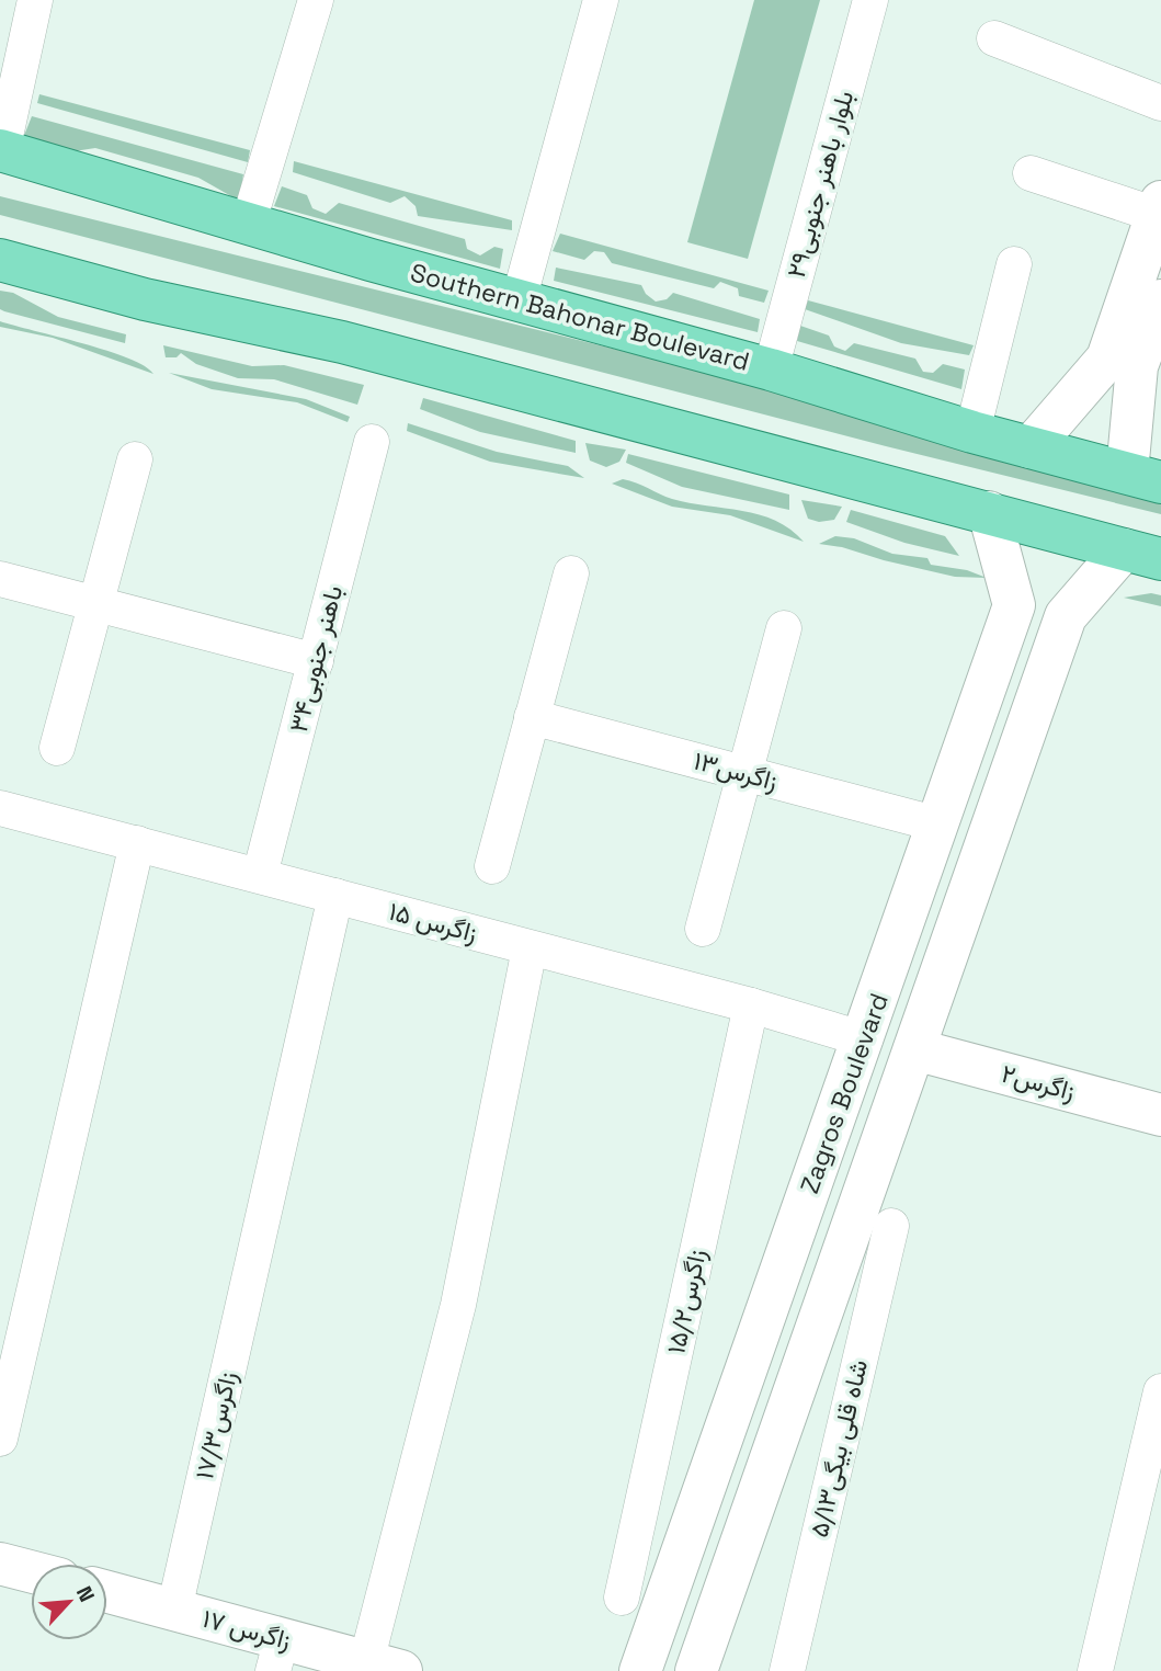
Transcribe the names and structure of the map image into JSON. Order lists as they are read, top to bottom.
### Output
{
  "streets": {
    "main road": [
      "Southern Bahonar Boulevard",
      "زاگرس۲",
      "Zagros Boulevard",
      "زاگرس ۱۷"
    ],
    "street": [
      "بلوار باهنر جنوبی۲۹",
      "باهنر جنوبی۳۴",
      "زاگرس۱۳",
      "زاگرس ۱۵",
      "زاگرس۱۵/۲",
      "زاگرس۱۷/۳",
      "شاه قلی بیگی۵/۱۳"
    ]
  },
  "crossings": [
    ["بلوار باهنر جنوبی۲۹", "Southern Bahonar Boulevard"],
    ["باهنر جنوبی۳۴", "زاگرس ۱۵"],
    ["زاگرس۱۳", "Zagros Boulevard"],
    ["زاگرس ۱۵", "Zagros Boulevard"],
    ["زاگرس ۱۵", "زاگرس۱۵/۲"],
    ["زاگرس ۱۵", "زاگرس۱۷/۳"],
    ["زاگرس۲", "Zagros Boulevard"],
    ["زاگرس۱۷/۳", "زاگرس ۱۷"]
  ],
  "north": "top right"
}
